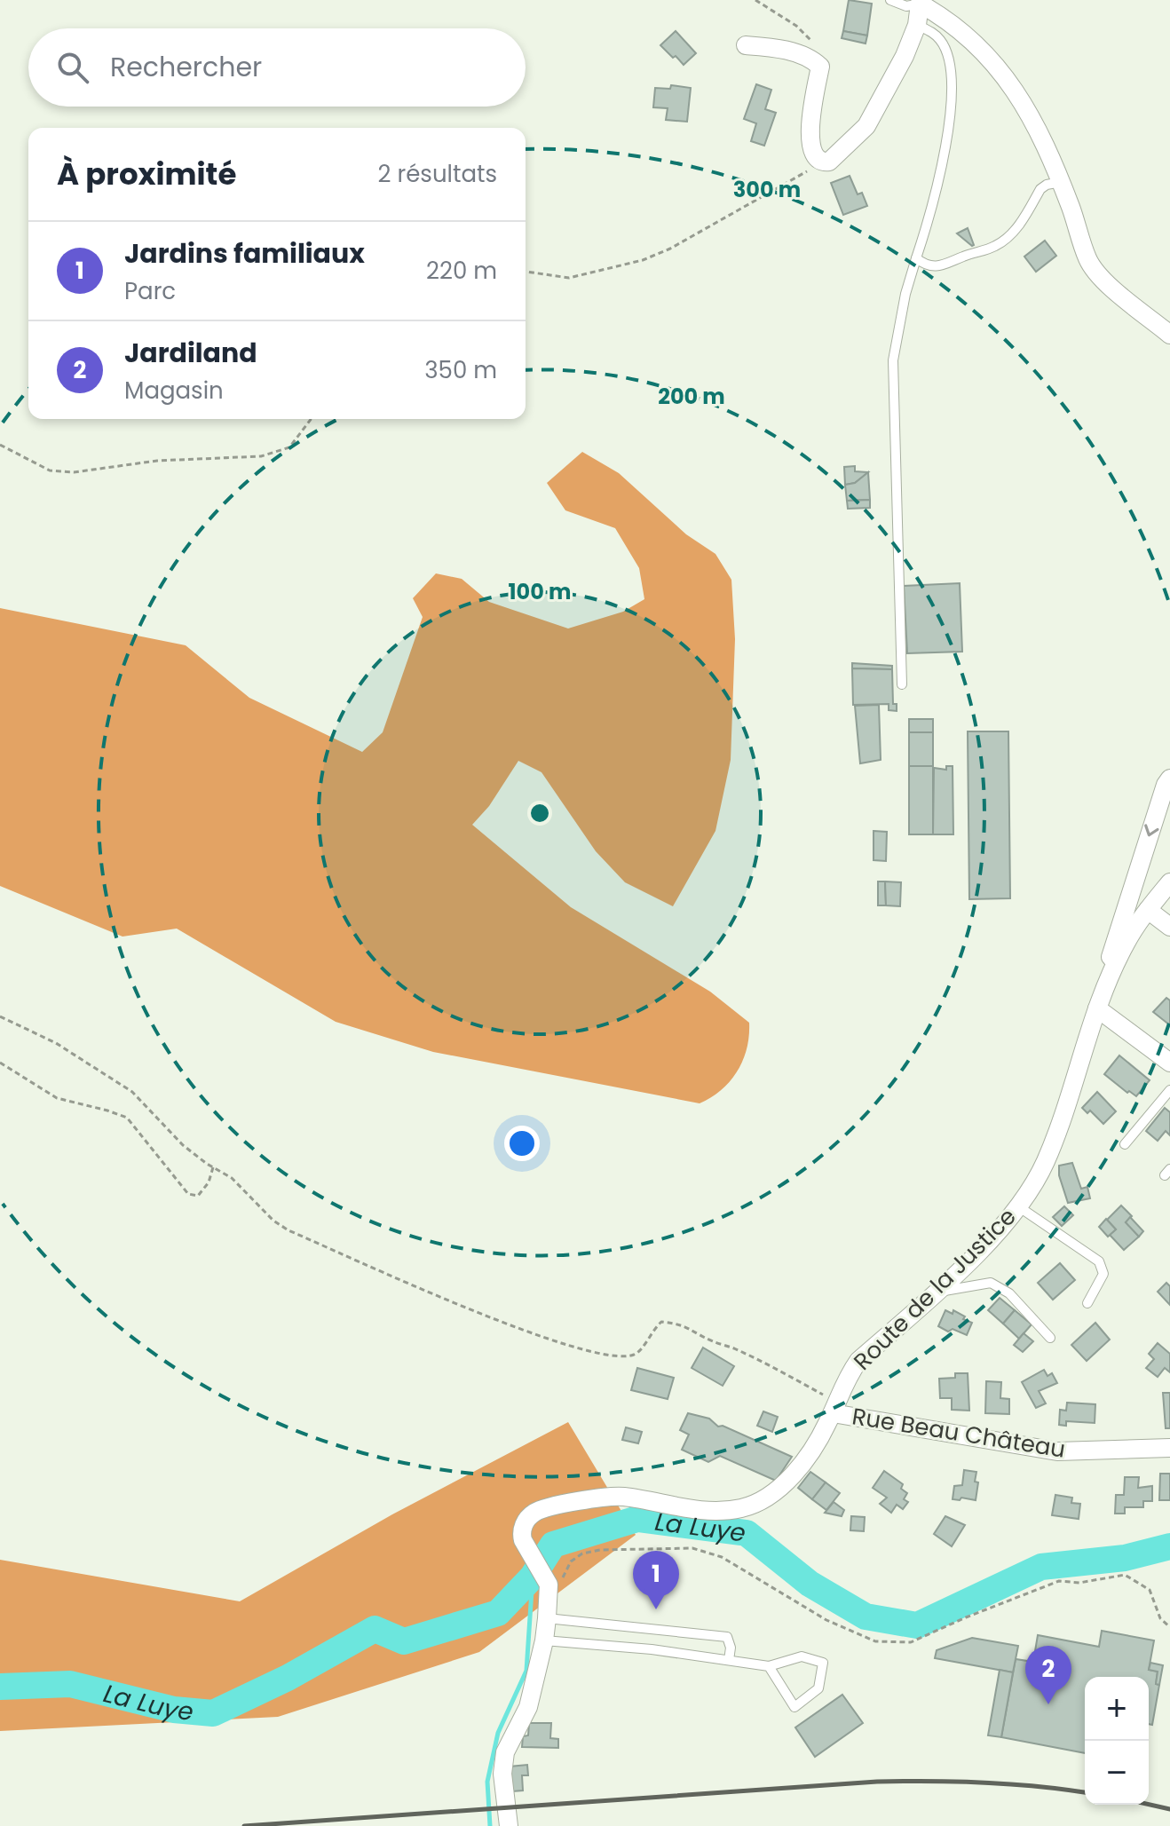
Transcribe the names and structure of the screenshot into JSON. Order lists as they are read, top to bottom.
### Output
{
  "streets": {
    "street": ["Route de la Justice", "Rue Beau Château"]
  },
  "crossings": [
    ["Route de la Justice", "Rue Beau Château"]
  ],
  "water": ["La Luye"],
  "page": {
    "search": "Rechercher",
    "heading": ["À proximité", "2 résultats"],
    "list": [
      {
        "mark": "1",
        "name": "Jardins familiaux",
        "note": "Parc",
        "value": "220 m"
      },
      {
        "mark": "2",
        "name": "Jardiland",
        "note": "Magasin",
        "value": "350 m"
      }
    ],
    "pins": ["1", "2"],
    "map_buttons": ["+", "−"]
  },
  "rings": ["300 m", "200 m", "100 m"]
}
